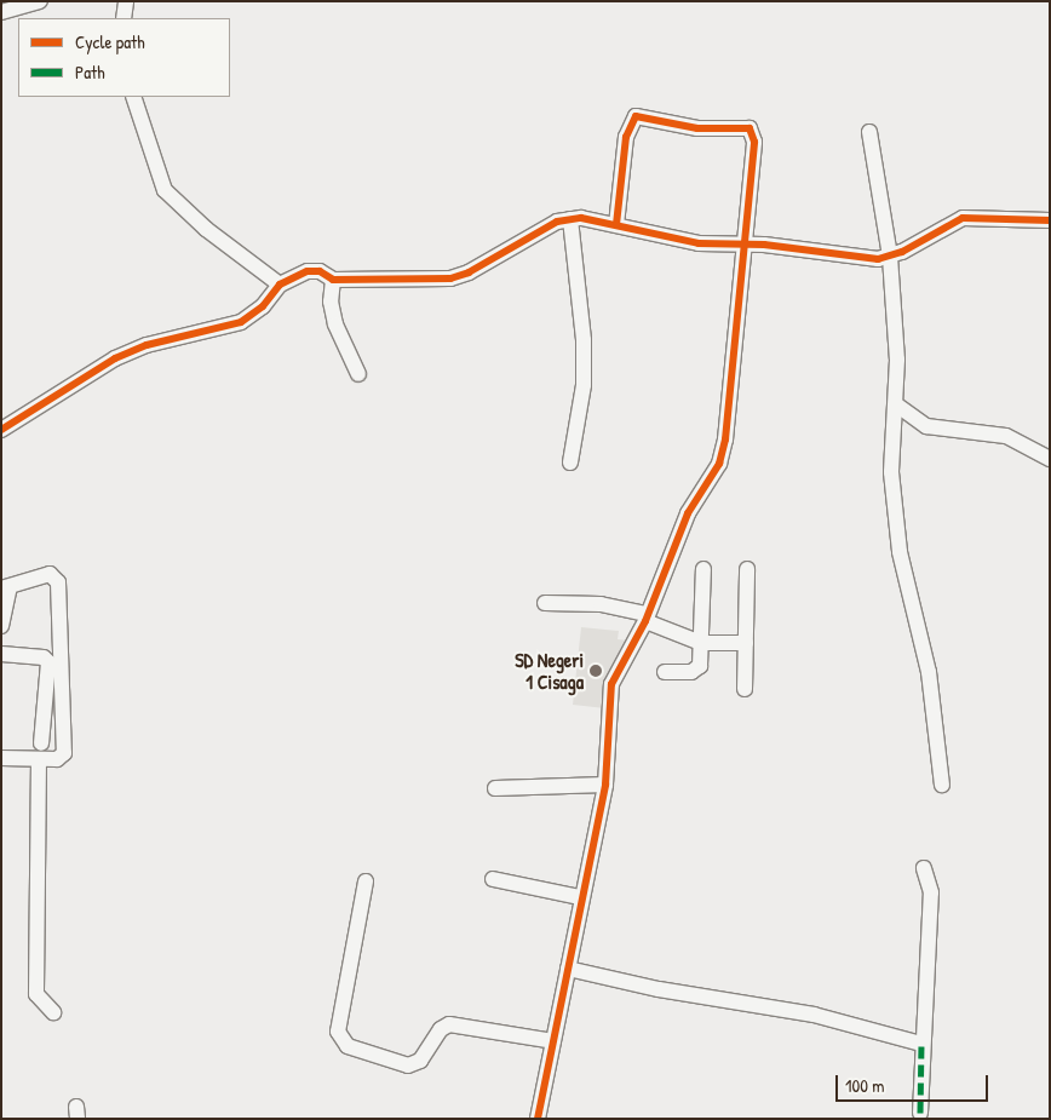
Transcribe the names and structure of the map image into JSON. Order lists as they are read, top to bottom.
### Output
{
  "places": ["SD Negeri 1 Cisaga"],
  "legend": ["Cycle path", "Path"],
  "scale_bar": "100 m"
}
